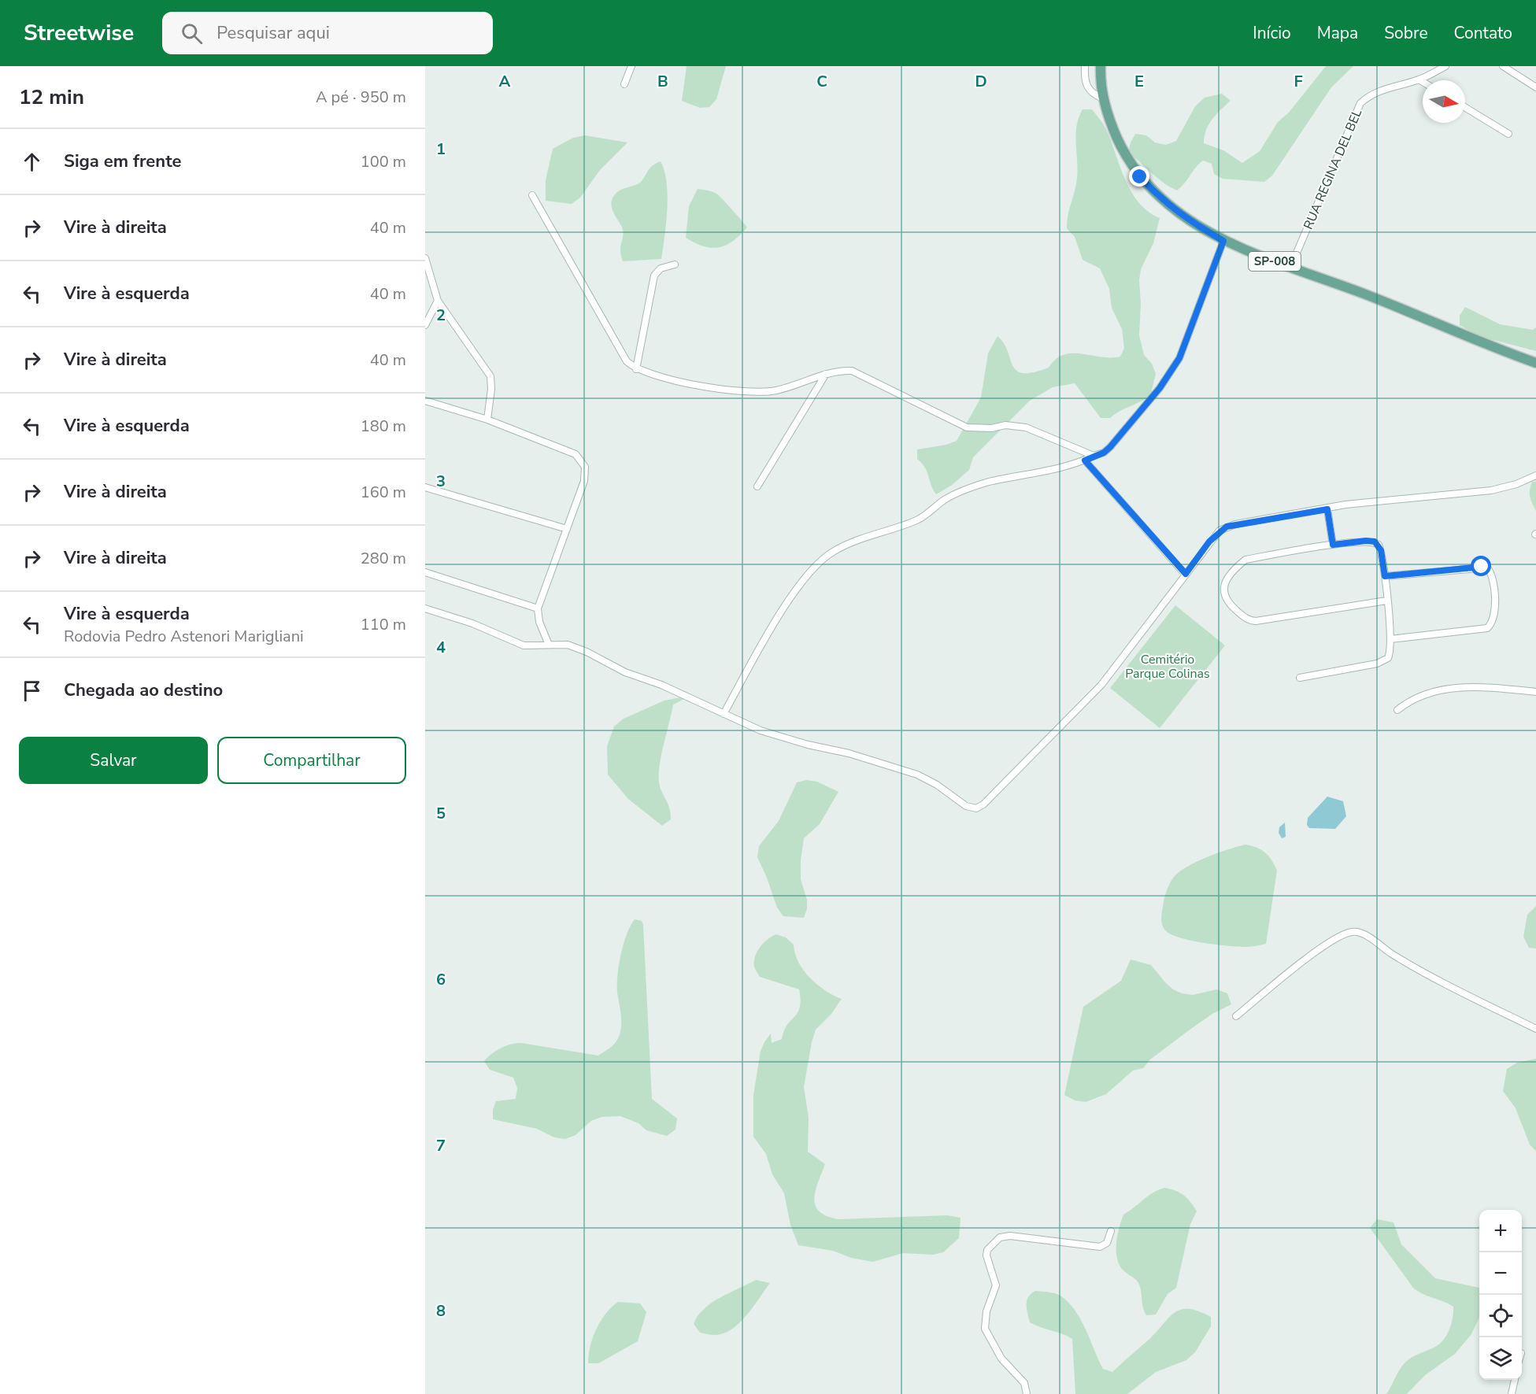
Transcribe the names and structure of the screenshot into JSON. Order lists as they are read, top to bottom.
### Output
{
  "streets": {
    "main road": ["SP-008"],
    "street": ["RUA REGINA DEL BEL"]
  },
  "crossings": [
    ["RUA REGINA DEL BEL", "SP-008"]
  ],
  "parks": ["Cemitério Parque Colinas"],
  "north": "right",
  "page": {
    "header": "Streetwise",
    "search": "Pesquisar aqui",
    "nav": [
      "Início",
      "Mapa",
      "Sobre",
      "Contato"
    ],
    "heading": ["12 min", "A pé · 950 m"],
    "list": [
      ["Siga em frente", "100 m"],
      ["Vire à direita", "40 m"],
      ["Vire à esquerda", "40 m"],
      ["Vire à direita", "40 m"],
      ["Vire à esquerda", "180 m"],
      ["Vire à direita", "160 m"],
      ["Vire à direita", "280 m"],
      ["Vire à esquerda", "Rodovia Pedro Astenori Marigliani", "110 m"],
      "Chegada ao destino"
    ],
    "buttons": ["Salvar", "Compartilhar"],
    "map_buttons": ["+", "−"]
  },
  "grid": {
    "columns": [
      "A",
      "B",
      "C",
      "D",
      "E",
      "F"
    ],
    "rows": [
      "1",
      "2",
      "3",
      "4",
      "5",
      "6",
      "7",
      "8"
    ]
  }
}
